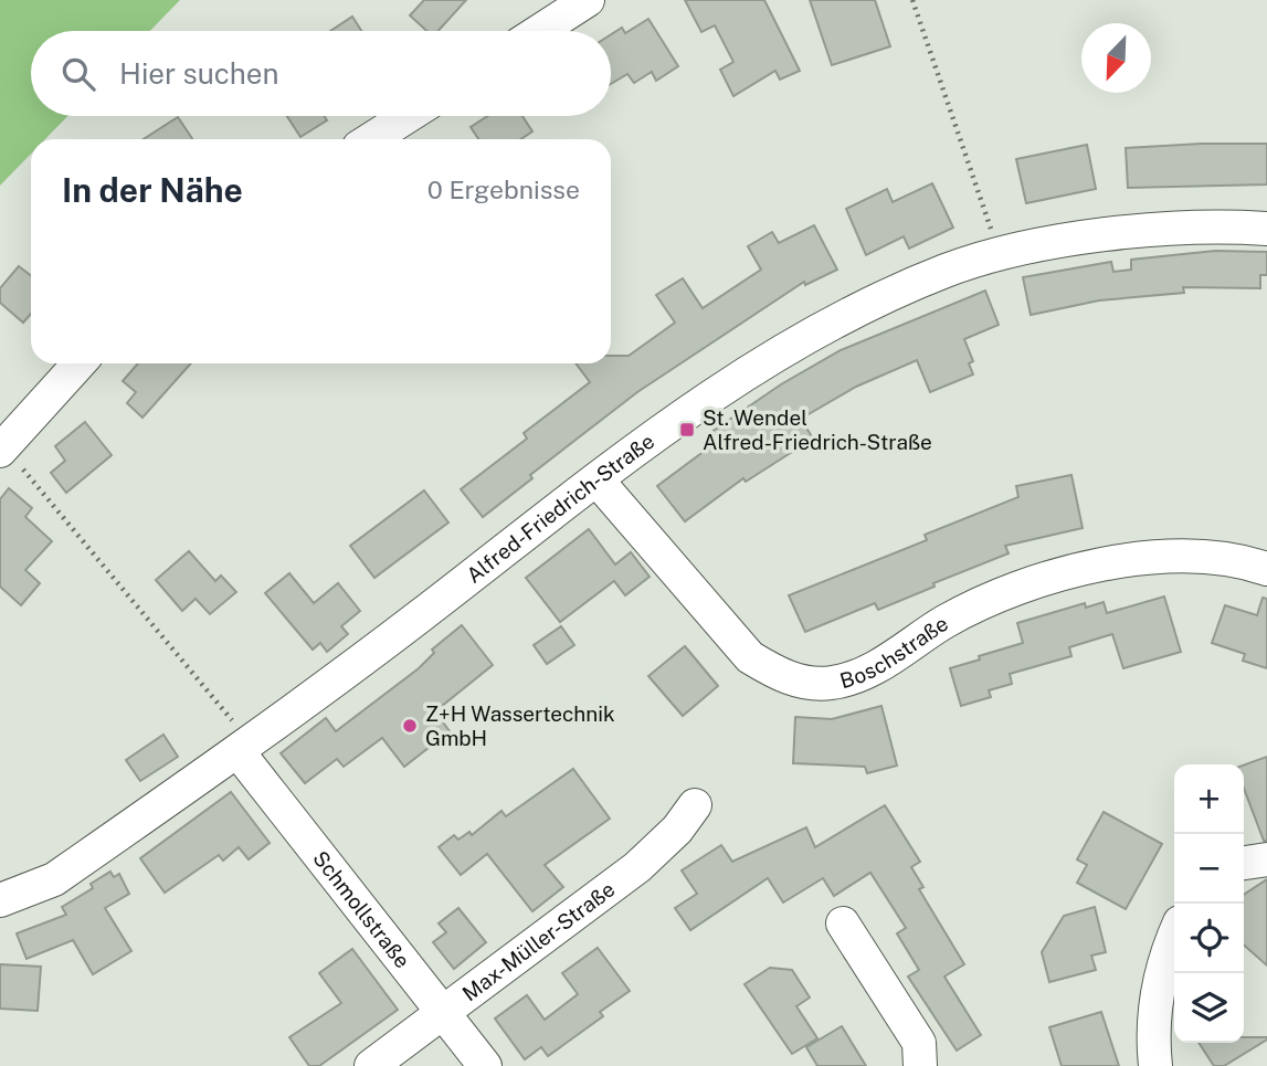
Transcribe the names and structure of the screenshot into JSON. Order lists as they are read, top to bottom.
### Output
{
  "streets": {
    "street": [
      "Alfred-Friedrich-Straße",
      "Boschstraße",
      "Schmollstraße",
      "Max-Müller-Straße"
    ]
  },
  "crossings": [
    ["Alfred-Friedrich-Straße", "Boschstraße"],
    ["Alfred-Friedrich-Straße", "Schmollstraße"],
    ["Schmollstraße", "Max-Müller-Straße"]
  ],
  "places": {
    "transit": ["St. Wendel Alfred-Friedrich-Straße"],
    "other": ["Z+H Wassertechnik GmbH"]
  },
  "north": "bottom left",
  "page": {
    "search": "Hier suchen",
    "heading": ["In der Nähe", "0 Ergebnisse"],
    "map_buttons": ["+", "−"]
  }
}
